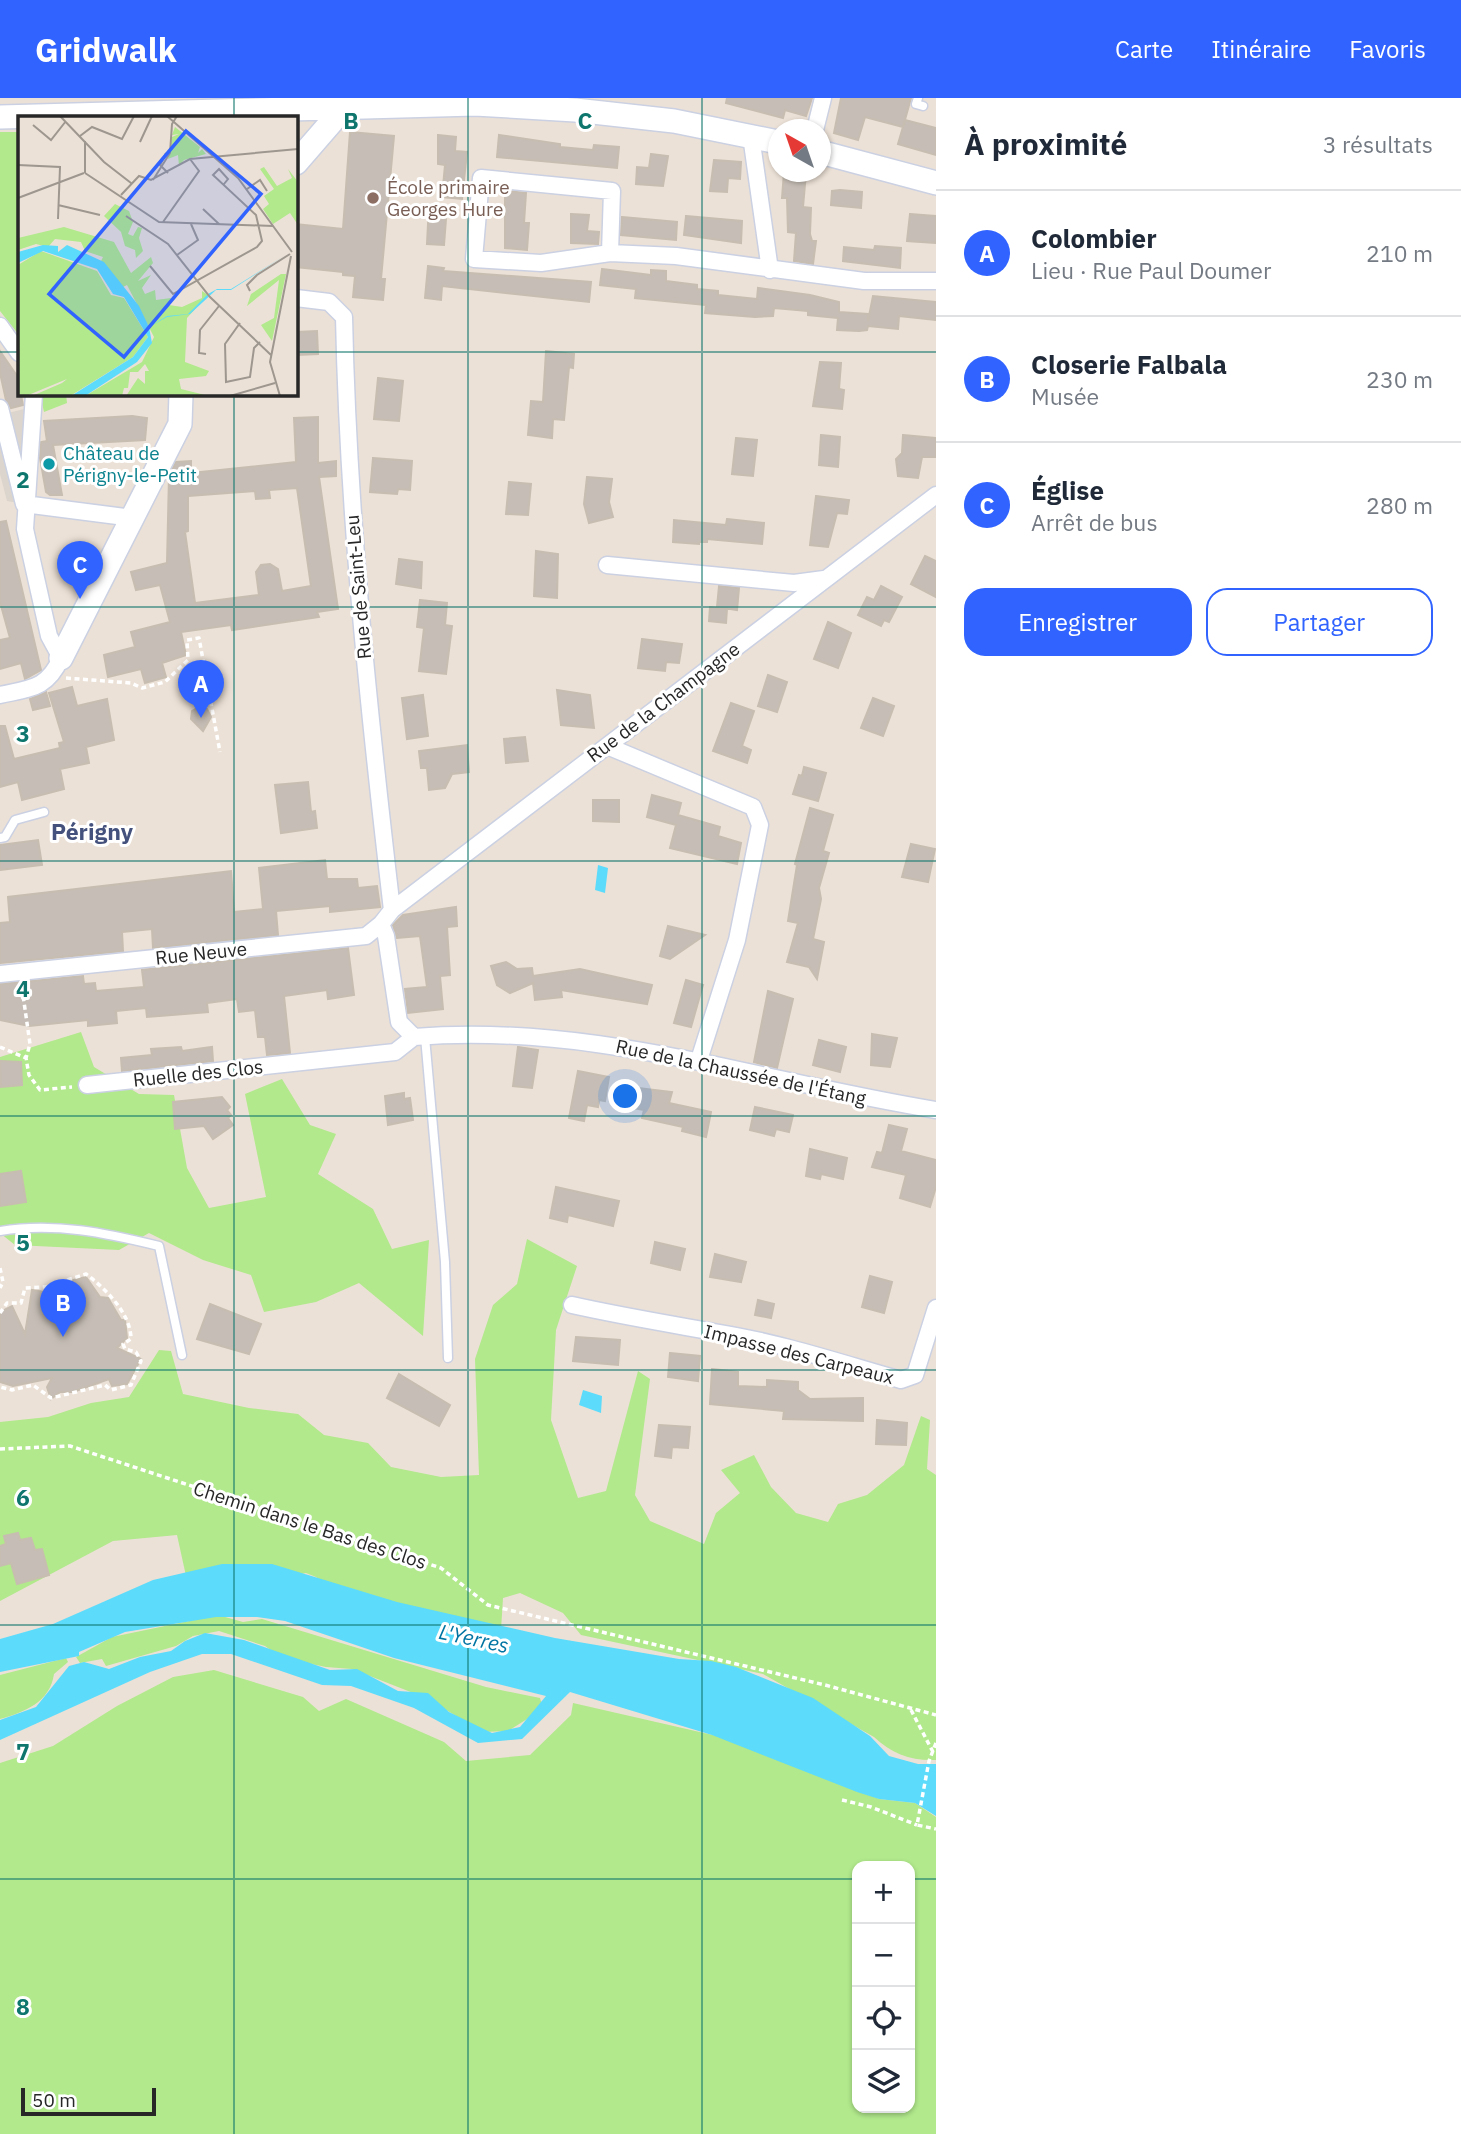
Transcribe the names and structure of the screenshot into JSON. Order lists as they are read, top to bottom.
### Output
{
  "streets": {
    "street": [
      "Rue de Saint-Leu",
      "Rue de la Champagne",
      "Rue Neuve",
      "Rue de la Chaussée de l'Étang",
      "Ruelle des Clos",
      "Impasse des Carpeaux"
    ],
    "path": ["Chemin dans le Bas des Clos"]
  },
  "crossings": [
    ["Rue de Saint-Leu", "Rue de la Champagne"],
    ["Rue de la Chaussée de l'Étang", "Ruelle des Clos"]
  ],
  "districts": ["Périgny"],
  "water": ["L'Yerres"],
  "places": ["École primaire Georges Hure", "Château de Périgny-le-Petit"],
  "scale_bar": "50 m",
  "north": "top left",
  "page": {
    "header": "Gridwalk",
    "nav": ["Carte", "Itinéraire", "Favoris"],
    "heading": ["À proximité", "3 résultats"],
    "list": [
      {
        "mark": "A",
        "name": "Colombier",
        "note": "Lieu · Rue Paul Doumer",
        "value": "210 m"
      },
      {
        "mark": "B",
        "name": "Closerie Falbala",
        "note": "Musée",
        "value": "230 m"
      },
      {
        "mark": "C",
        "name": "Église",
        "note": "Arrêt de bus",
        "value": "280 m"
      }
    ],
    "pins": ["C", "A", "B"],
    "buttons": ["Enregistrer", "Partager"],
    "map_buttons": ["+", "−"],
    "scale": "50 m"
  },
  "grid": {
    "columns": ["B", "C"],
    "rows": [
      "2",
      "3",
      "4",
      "5",
      "6",
      "7",
      "8"
    ]
  }
}
